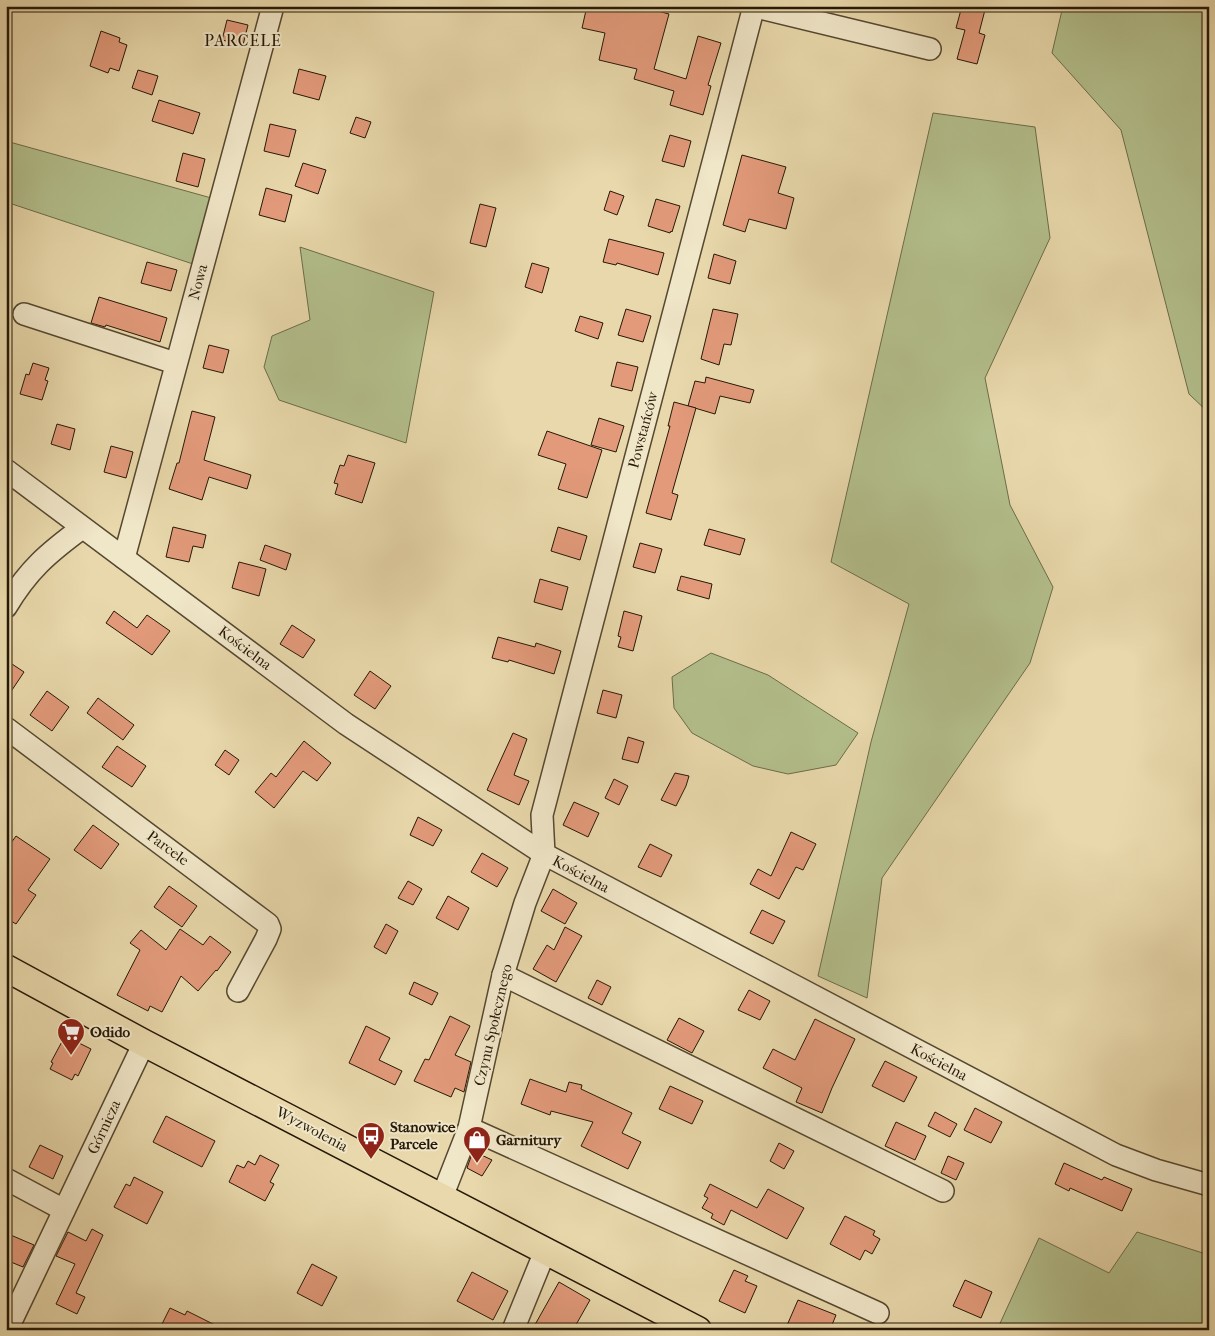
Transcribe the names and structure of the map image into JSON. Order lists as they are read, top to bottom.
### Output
{
  "streets": {
    "main road": ["Wyzwolenia"],
    "street": [
      "Nowa",
      "Powstańców",
      "Kościelna",
      "Parcele",
      "Czynu Społecznego",
      "Górnicza"
    ]
  },
  "crossings": [
    ["Nowa", "Kościelna"],
    ["Powstańców", "Kościelna"],
    ["Powstańców", "Czynu Społecznego"],
    ["Kościelna", "Czynu Społecznego"],
    ["Czynu Społecznego", "Wyzwolenia"],
    ["Górnicza", "Wyzwolenia"]
  ],
  "districts": ["PARCELE"],
  "places": {
    "supermarket": ["Odido"],
    "bus stop": ["Stanowice Parcele"],
    "shop": ["Garnitury"]
  }
}
